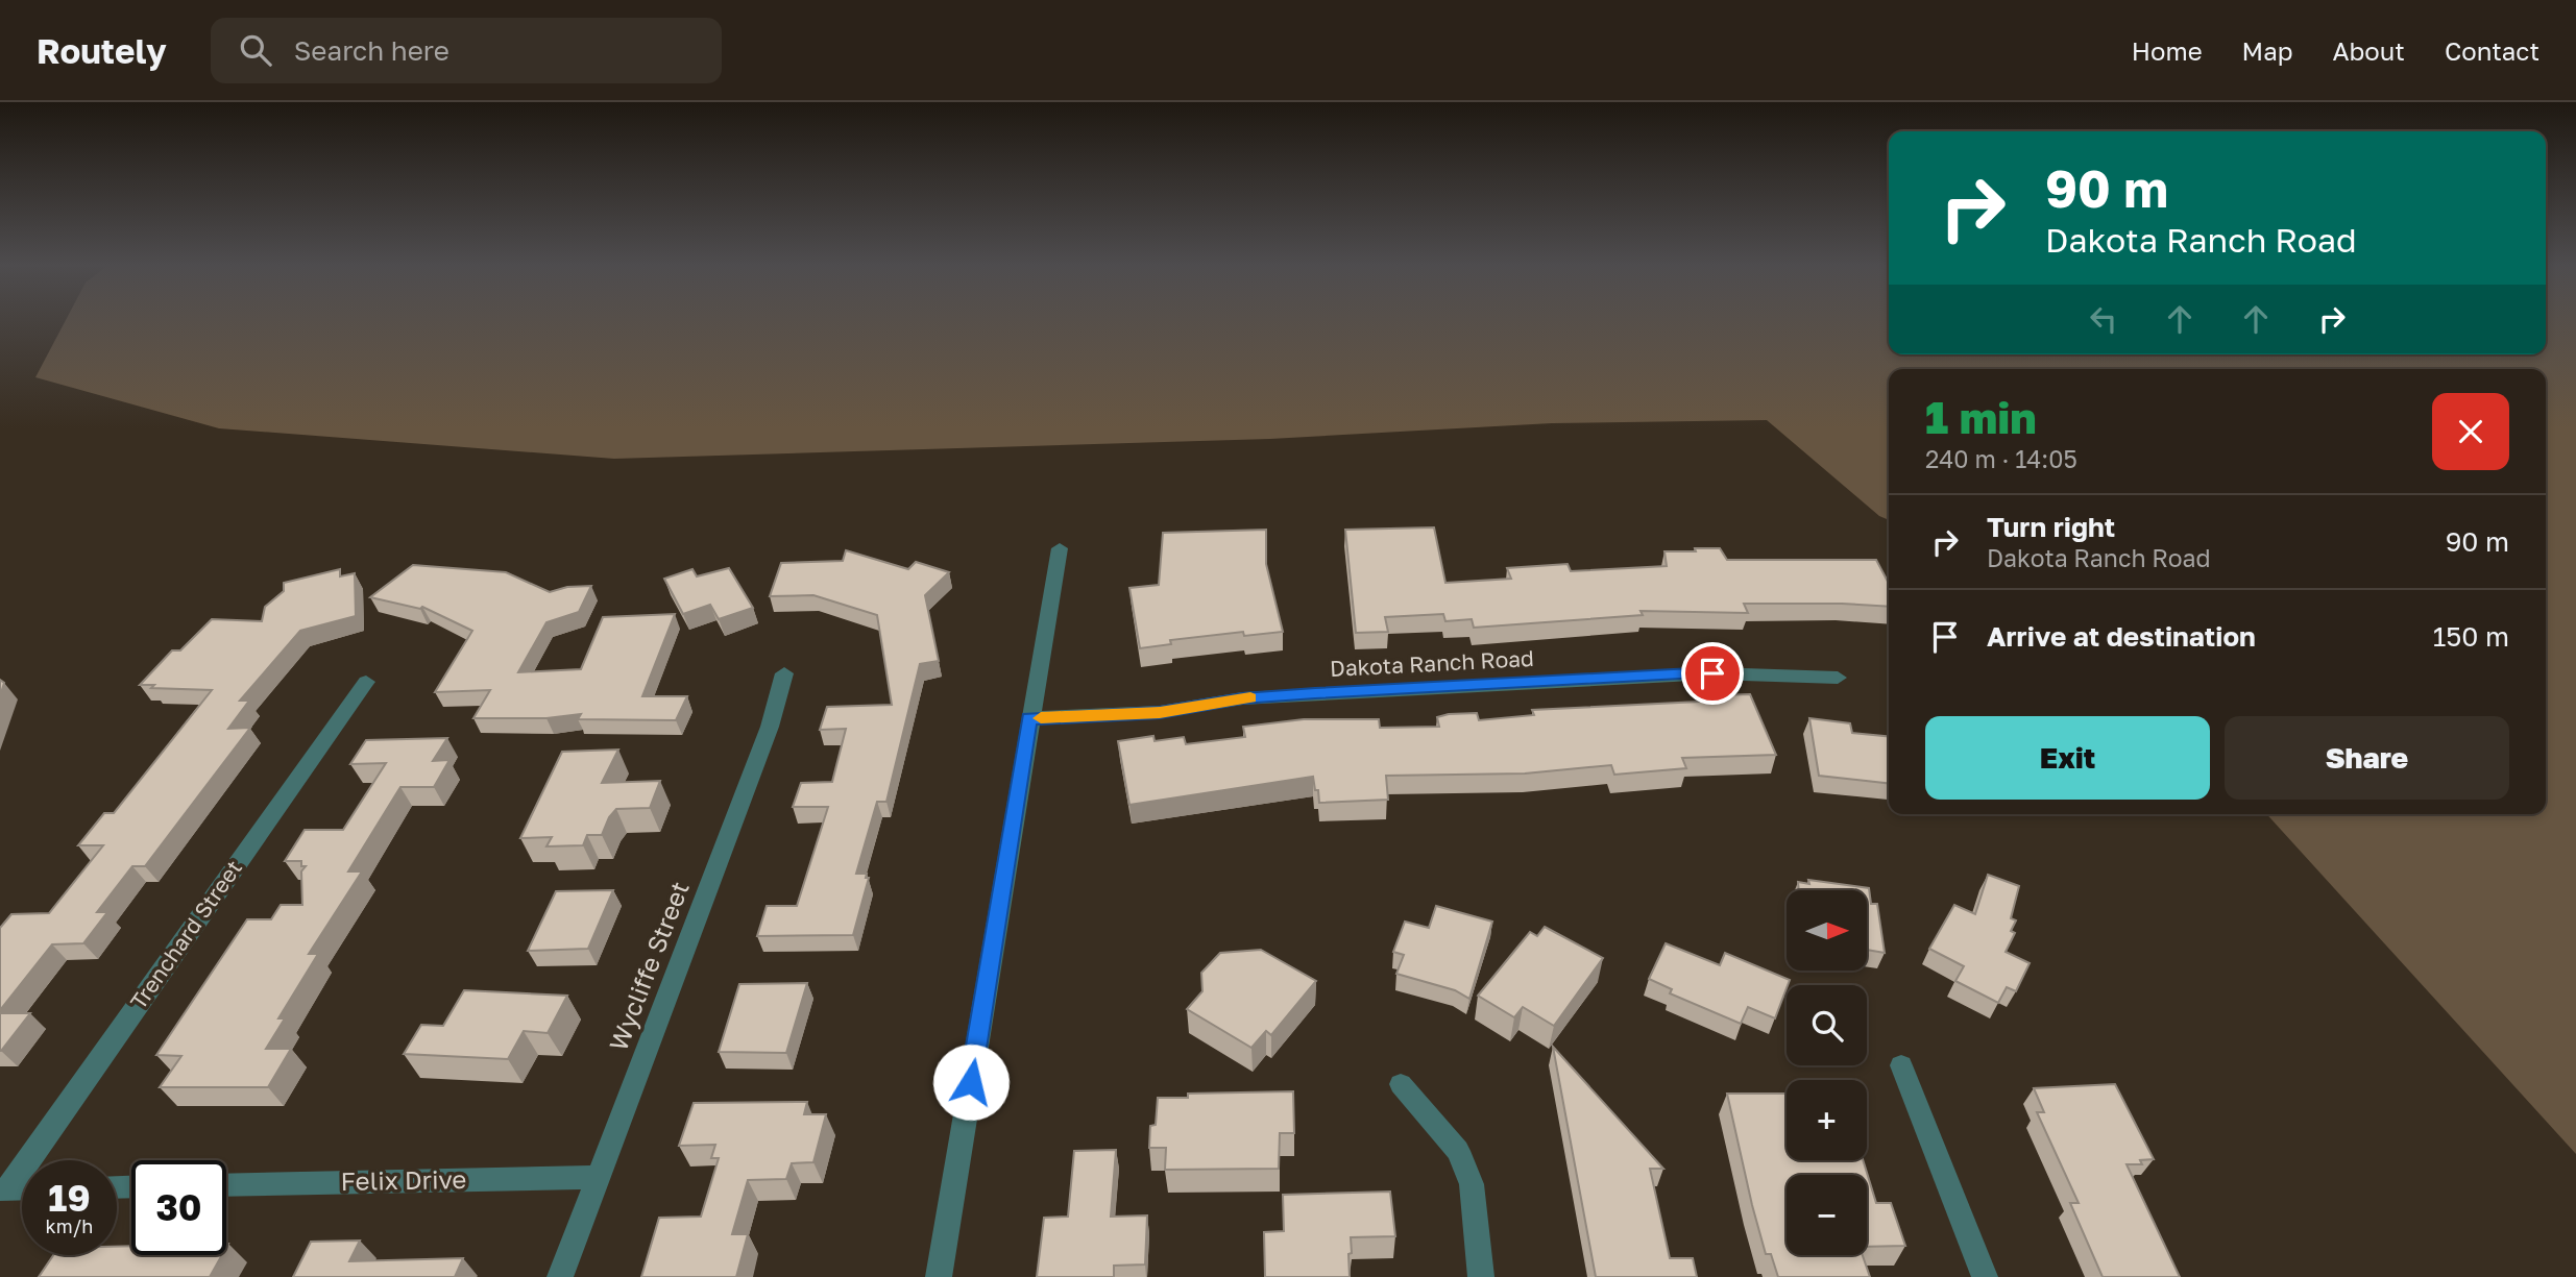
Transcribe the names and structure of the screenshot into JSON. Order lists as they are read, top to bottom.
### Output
{
  "streets": {
    "street": [
      "Dakota Ranch Road",
      "Trenchard Street",
      "Wycliffe Street",
      "Felix Drive"
    ]
  },
  "crossings": [
    ["Wycliffe Street", "Felix Drive"]
  ],
  "north": "right",
  "page": {
    "header": "Routely",
    "search": "Search here",
    "nav": [
      "Home",
      "Map",
      "About",
      "Contact"
    ],
    "turn": ["90 m", "Dakota Ranch Road"],
    "heading": ["1 min", "240 m · 14:05"],
    "list": [
      {
        "name": "Turn right",
        "note": "Dakota Ranch Road",
        "value": "90 m"
      },
      {
        "name": "Arrive at destination",
        "value": "150 m"
      }
    ],
    "buttons": ["Exit", "Share"],
    "map_buttons": ["+", "−"],
    "speed": "19 km/h",
    "limit": "30"
  }
}
